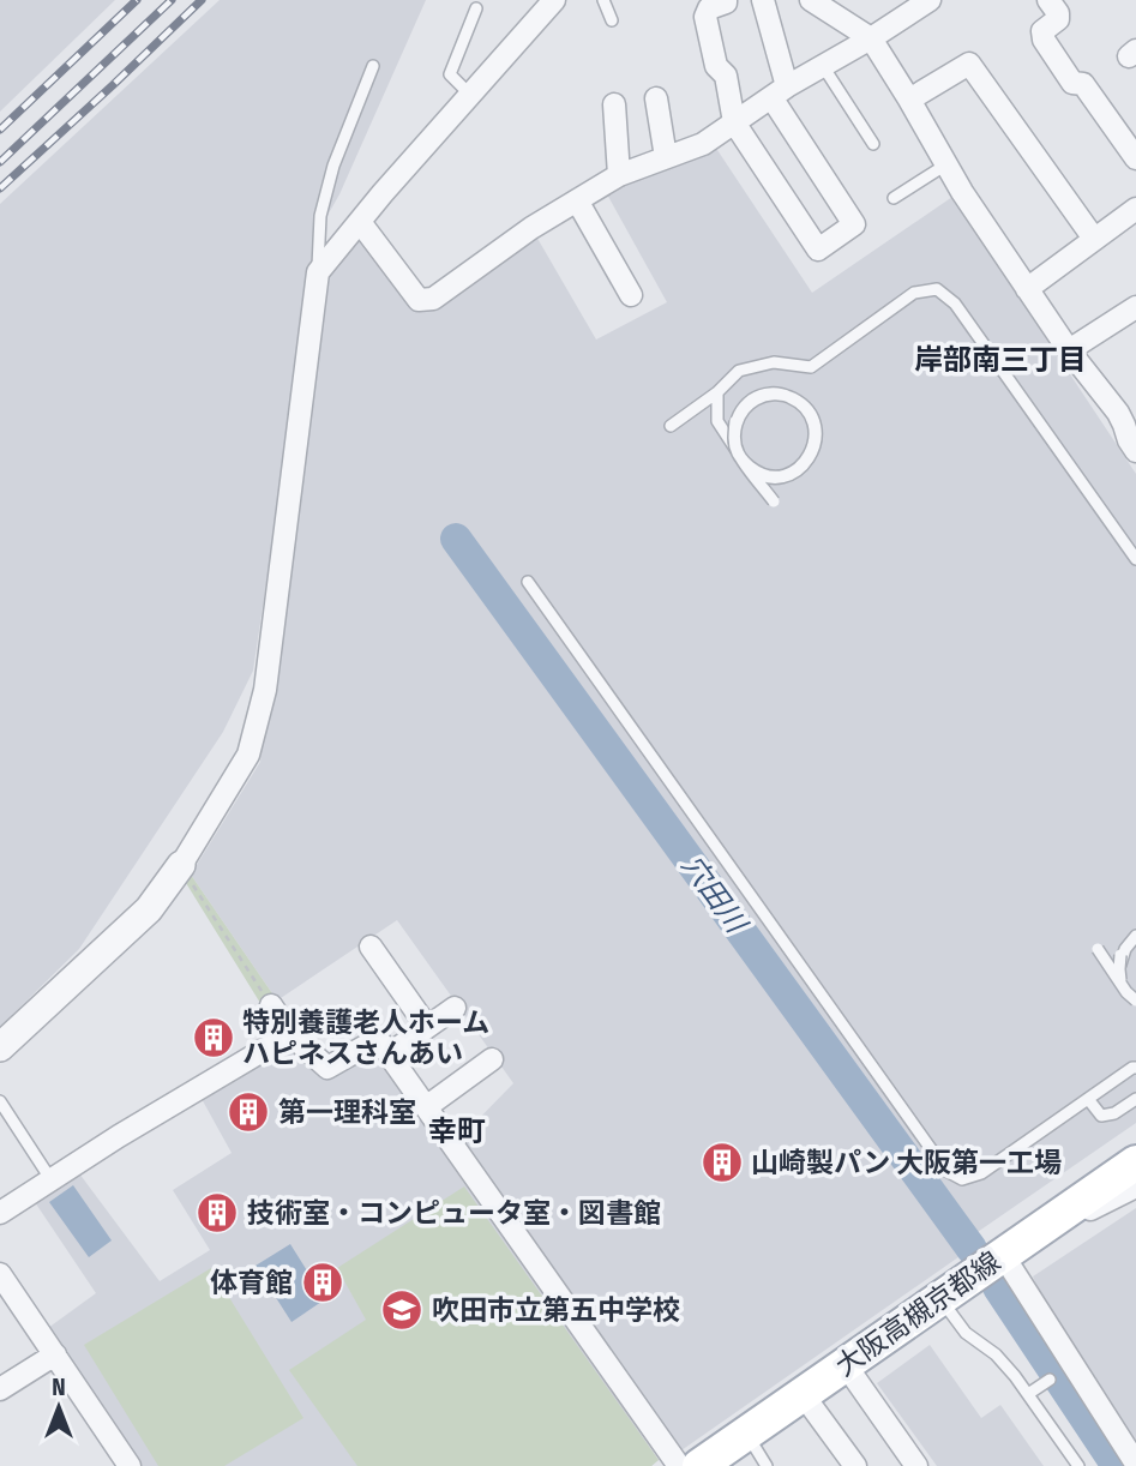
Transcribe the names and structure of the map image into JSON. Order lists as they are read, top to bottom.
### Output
{
  "streets": {
    "main road": ["大阪高槻京都線"]
  },
  "districts": ["岸部南三丁目", "幸町"],
  "water": ["穴田川"],
  "places": {
    "building": [
      "特別養護老人ホーム ハピネスさんあい",
      "第一理科室",
      "山崎製パン 大阪第一工場",
      "技術室・コンピュータ室・図書館",
      "体育館"
    ],
    "school or university": ["吹田市立第五中学校"]
  },
  "north": "top"
}
